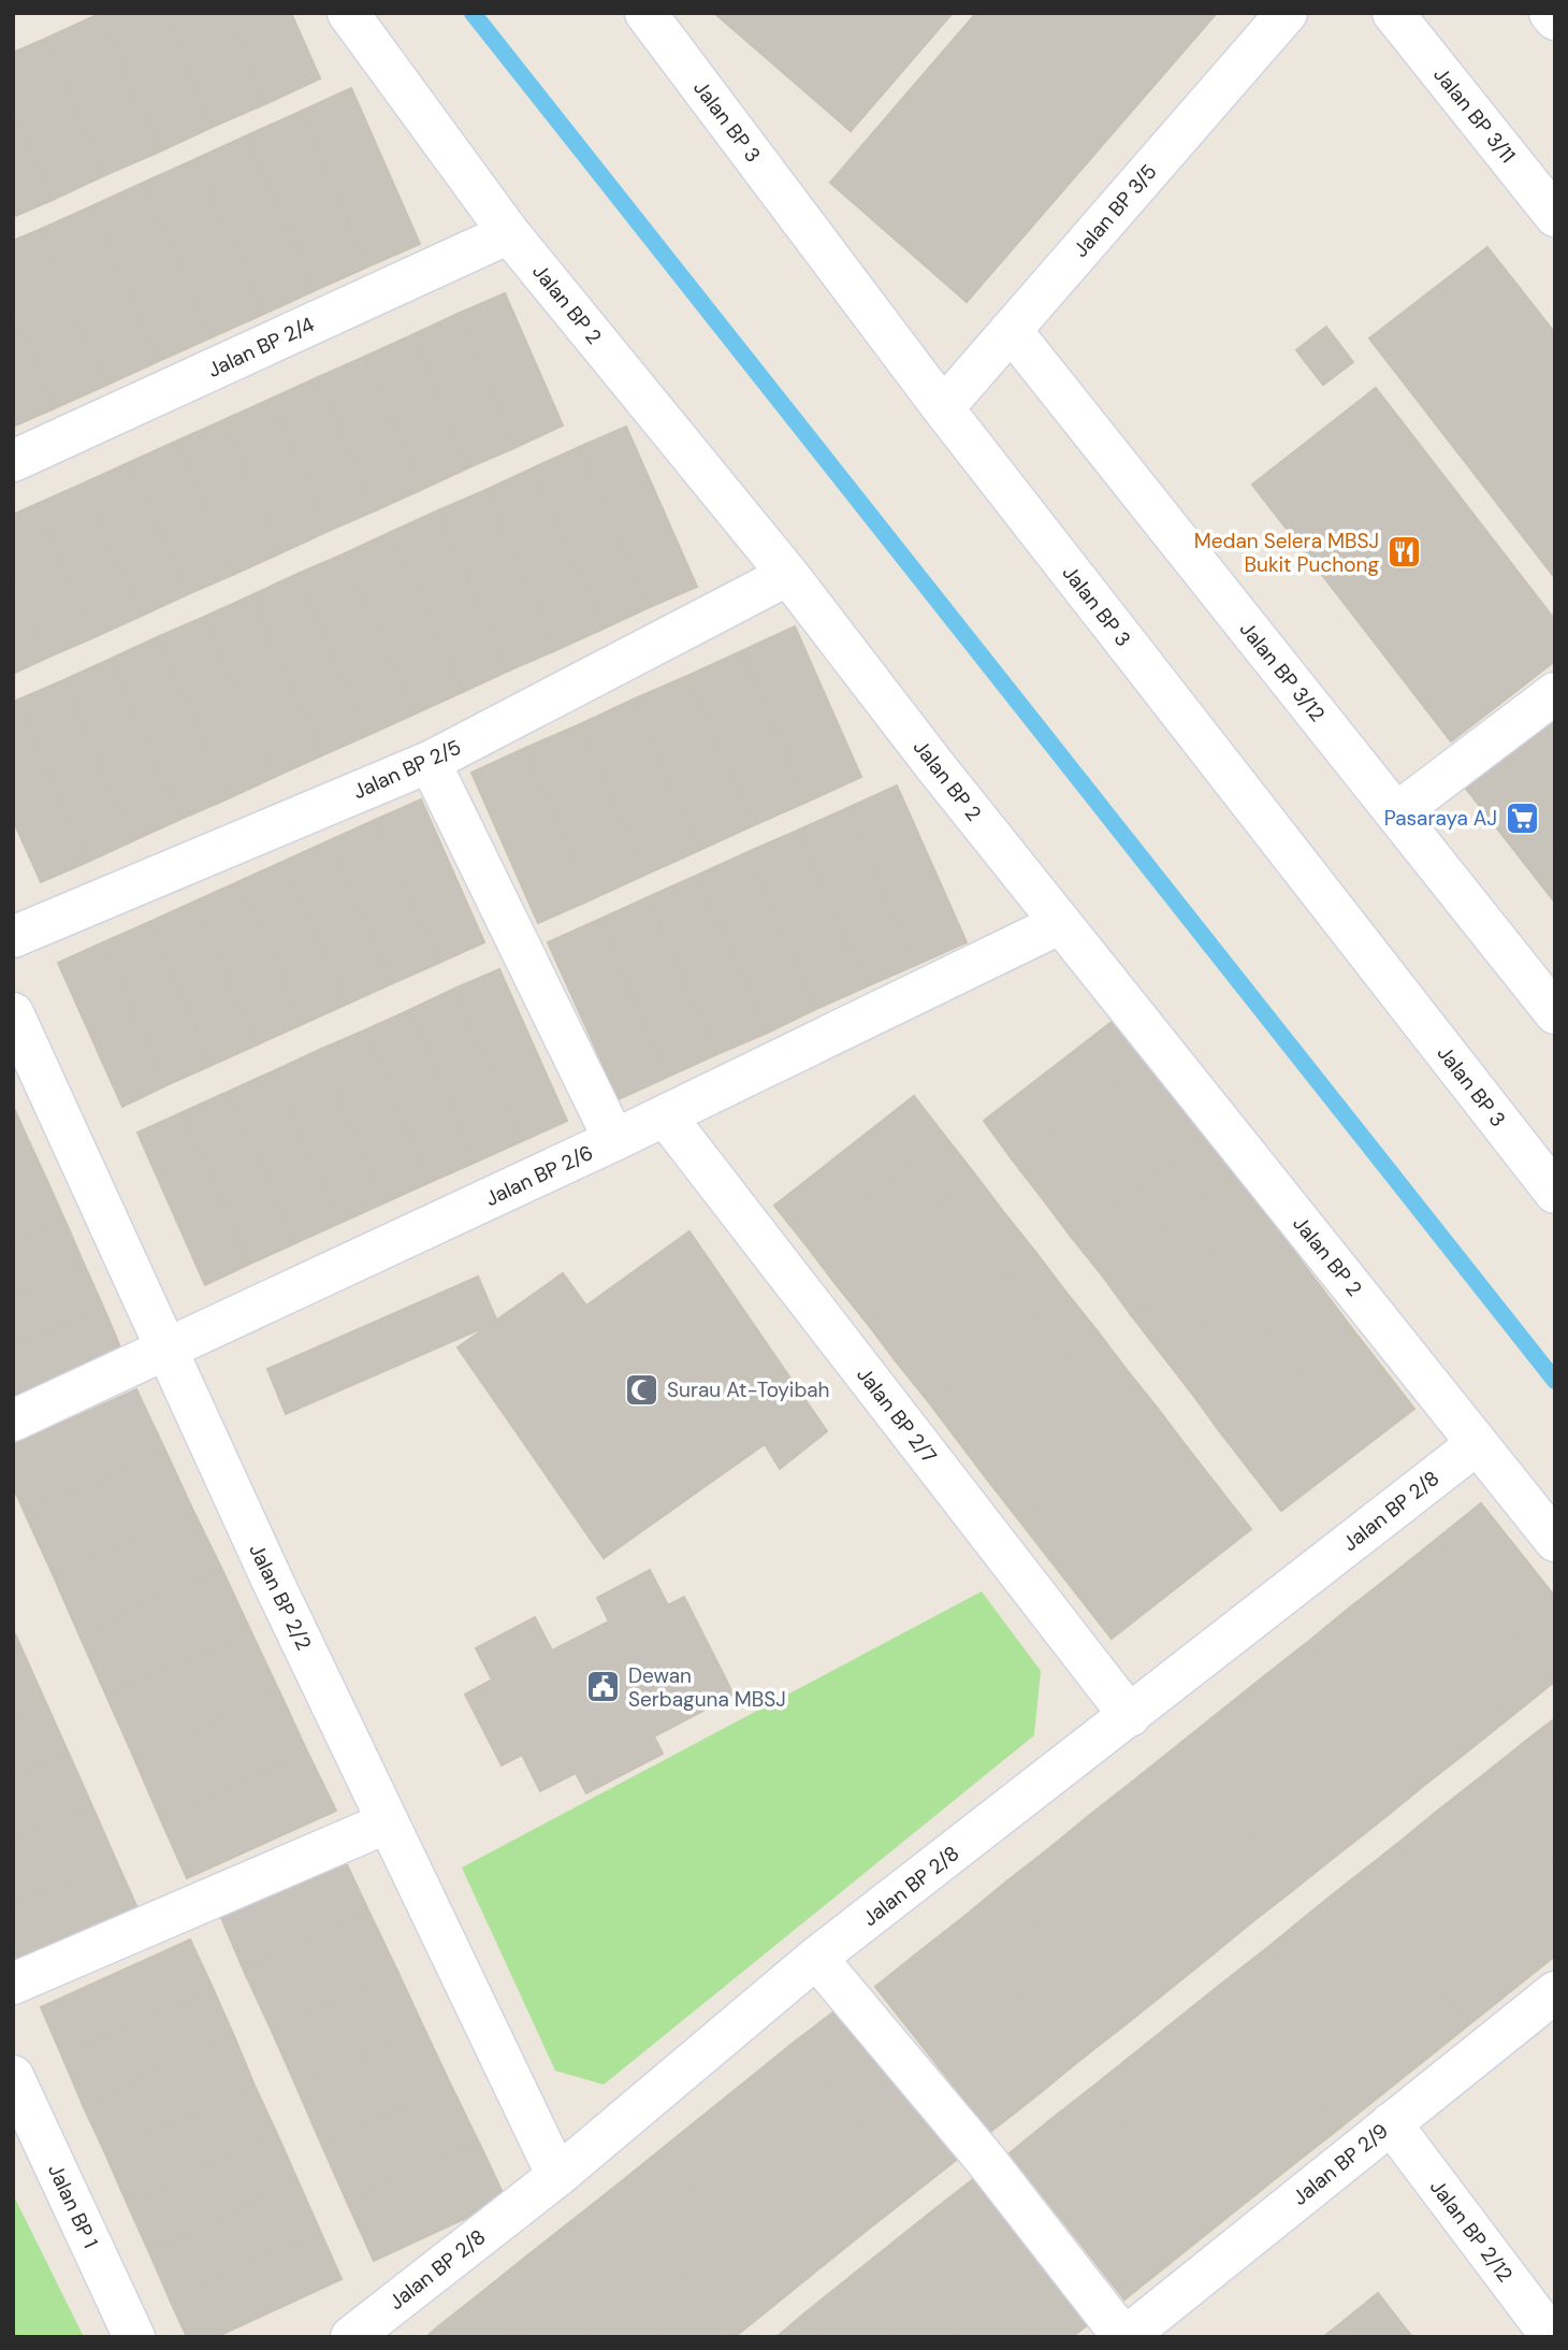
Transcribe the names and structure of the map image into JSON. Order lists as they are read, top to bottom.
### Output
{
  "streets": {
    "street": [
      "Jalan BP 3/11",
      "Jalan BP 3",
      "Jalan BP 3/5",
      "Jalan BP 2",
      "Jalan BP 2/4",
      "Jalan BP 3/12",
      "Jalan BP 2/5",
      "Jalan BP 2/6",
      "Jalan BP 2/7",
      "Jalan BP 2/8",
      "Jalan BP 2/2",
      "Jalan BP 2/9",
      "Jalan BP 1",
      "Jalan BP 2/12"
    ]
  },
  "crossings": [
    ["Jalan BP 3", "Jalan BP 3/5"],
    ["Jalan BP 3/5", "Jalan BP 3/12"],
    ["Jalan BP 2", "Jalan BP 2/4"],
    ["Jalan BP 2", "Jalan BP 2/5"],
    ["Jalan BP 2", "Jalan BP 2/6"],
    ["Jalan BP 2", "Jalan BP 2/8"],
    ["Jalan BP 2/6", "Jalan BP 2/7"],
    ["Jalan BP 2/6", "Jalan BP 2/2"],
    ["Jalan BP 2/7", "Jalan BP 2/8"],
    ["Jalan BP 2/8", "Jalan BP 2/2"],
    ["Jalan BP 2/9", "Jalan BP 2/12"]
  ],
  "places": {
    "restaurant": ["Medan Selera MBSJ Bukit Puchong"],
    "supermarket": ["Pasaraya AJ"],
    "mosque": ["Surau At-Toyibah"],
    "public building": ["Dewan Serbaguna MBSJ"]
  }
}
